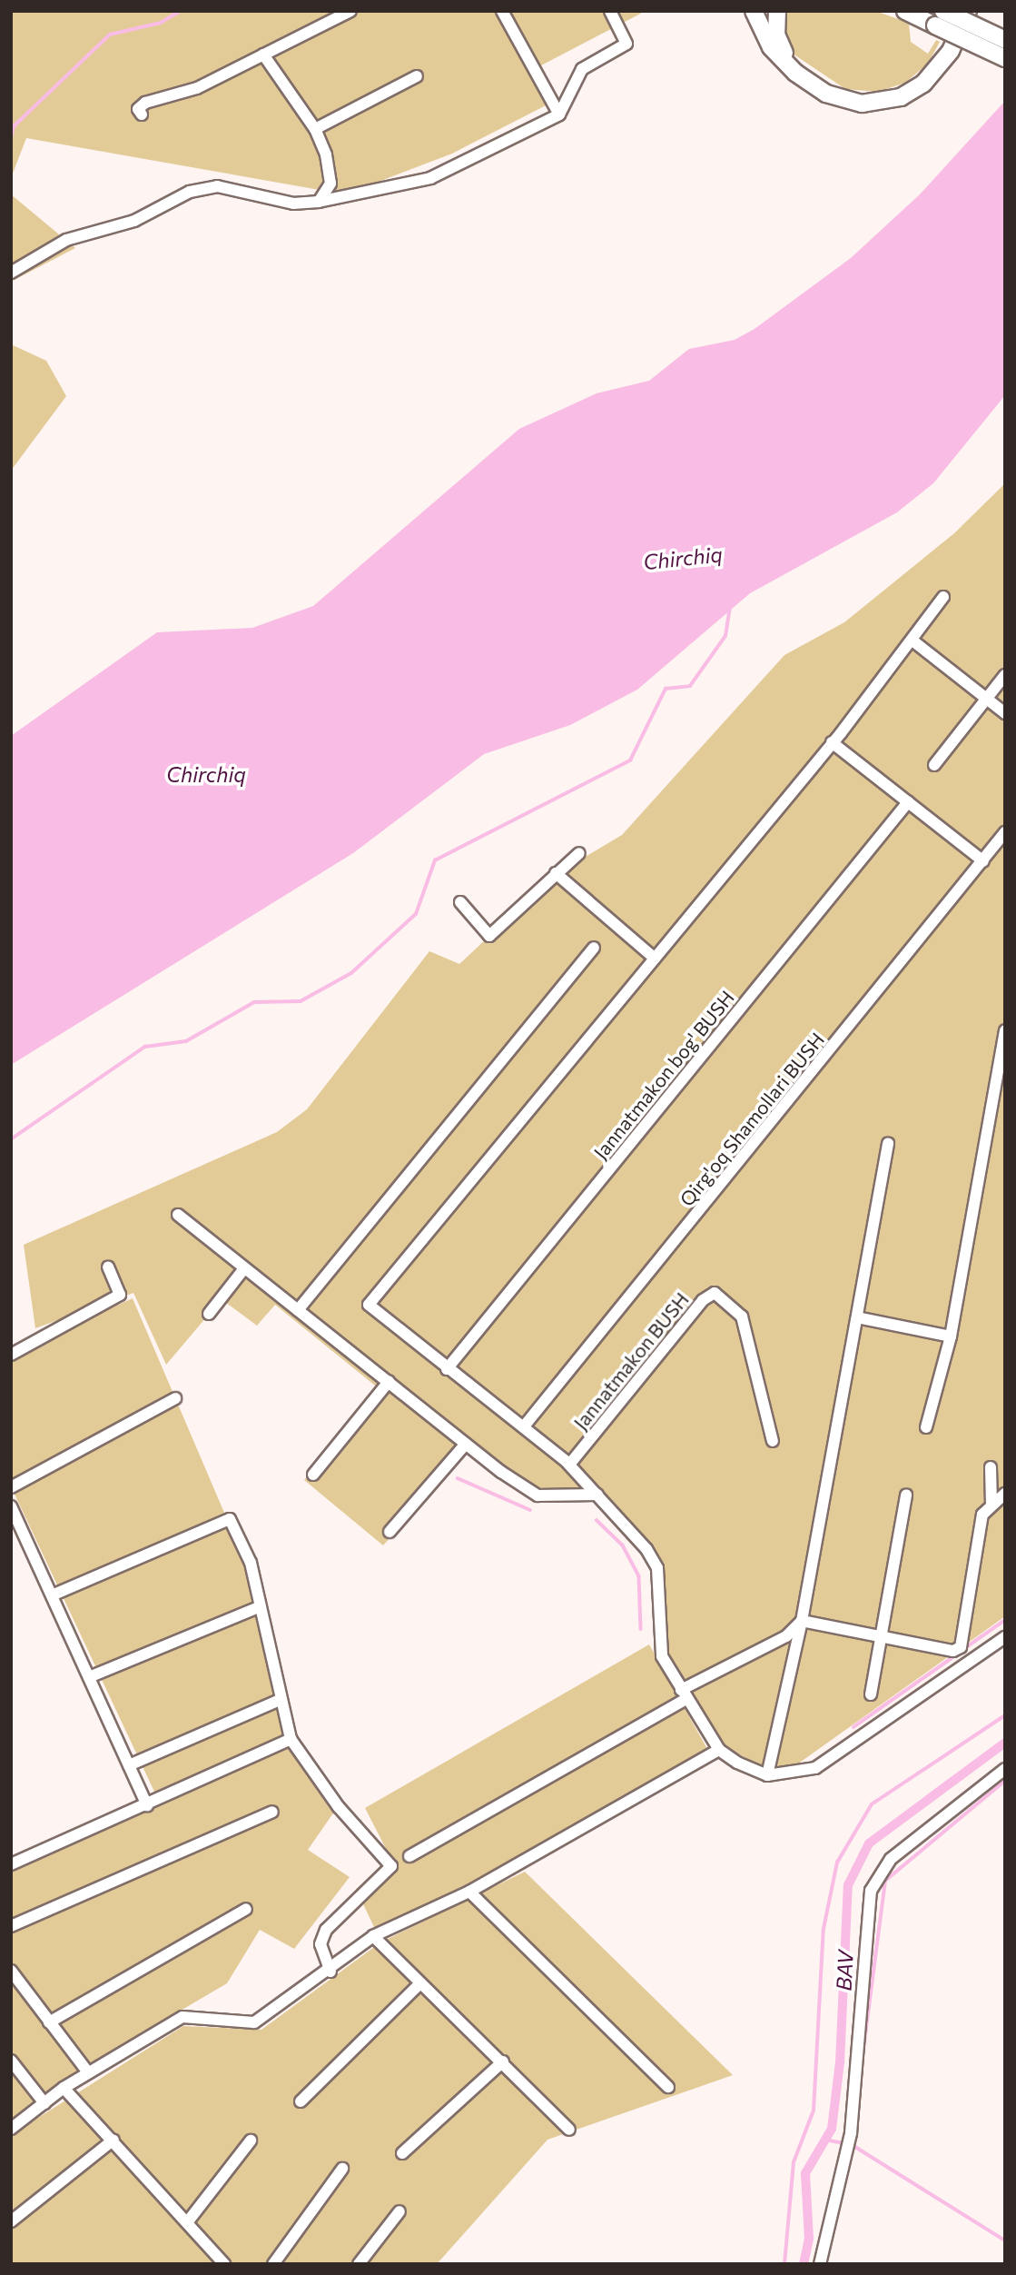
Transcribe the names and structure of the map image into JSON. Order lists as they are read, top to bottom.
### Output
{
  "streets": {
    "street": ["Jannatmakon bog' BUSH", "Qirg'oq Shamollari BUSH", "Jannatmakon BUSH"]
  },
  "water": ["Chirchiq", "BAV"]
}
